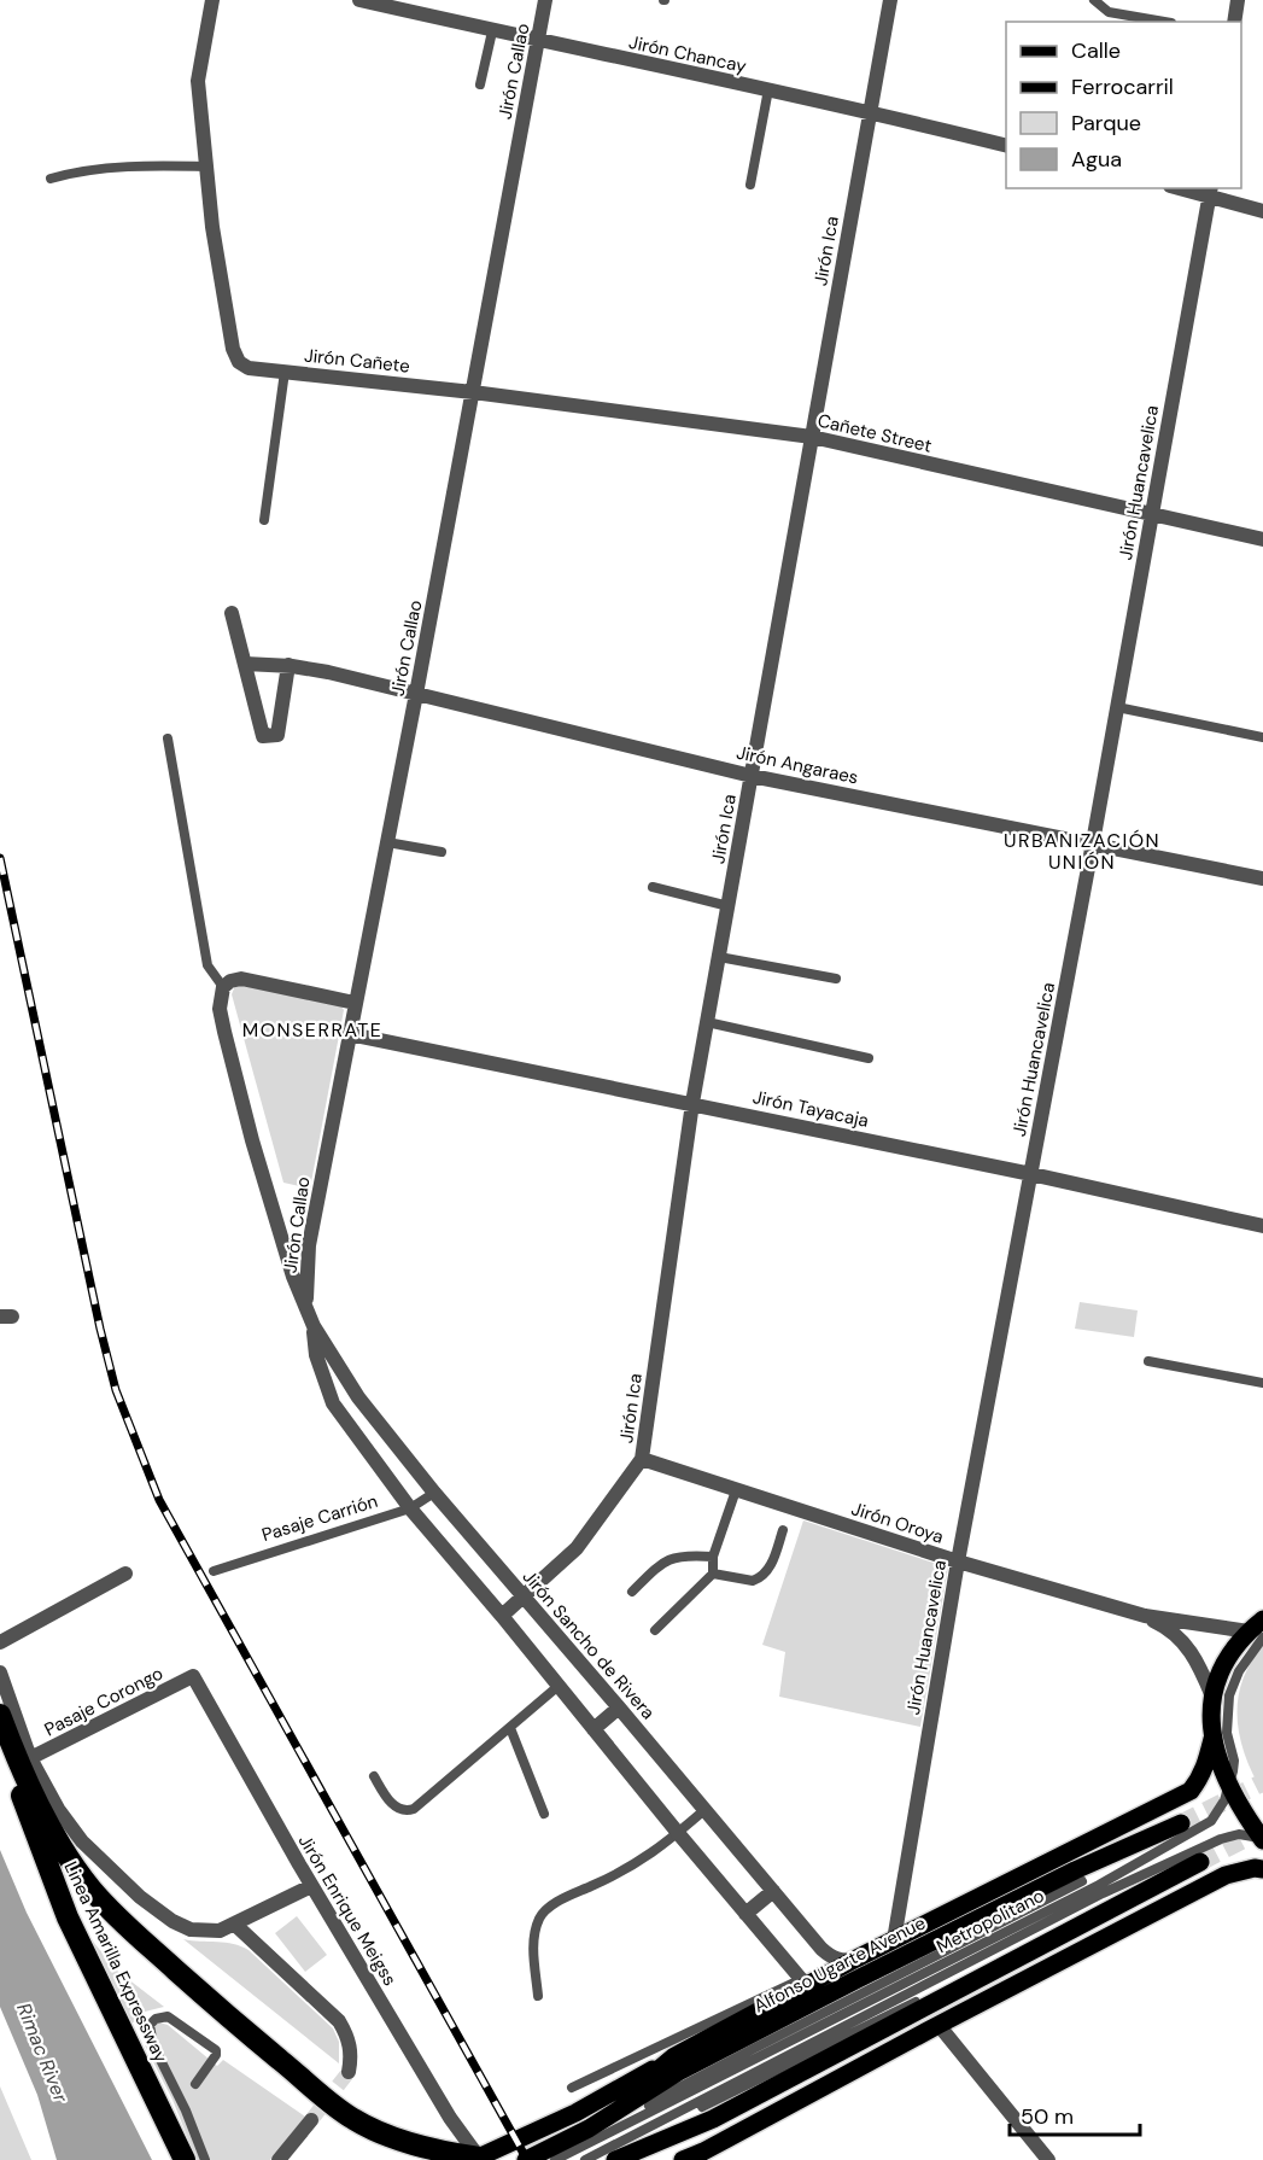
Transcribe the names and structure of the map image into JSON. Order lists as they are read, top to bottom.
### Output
{
  "streets": {
    "highway": ["Linea Amarilla Expressway"],
    "main road": ["Alfonso Ugarte Avenue"],
    "street": [
      "Jirón Chancay",
      "Jirón Callao",
      "Jirón Ica",
      "Jirón Cañete",
      "Cañete Street",
      "Jirón Huancavelica",
      "Jirón Angaraes",
      "Jirón Tayacaja",
      "Jirón Oroya",
      "Jirón Sancho de Rivera",
      "Pasaje Corongo",
      "Jirón Enrique Meigss"
    ],
    "lane": ["Pasaje Carrión", "Metropolitano"]
  },
  "crossings": [
    ["Jirón Chancay", "Jirón Callao"],
    ["Jirón Chancay", "Jirón Ica"],
    ["Jirón Callao", "Jirón Cañete"],
    ["Jirón Callao", "Cañete Street"],
    ["Jirón Callao", "Jirón Angaraes"],
    ["Jirón Callao", "Jirón Tayacaja"],
    ["Jirón Callao", "Jirón Sancho de Rivera"],
    ["Jirón Ica", "Cañete Street"],
    ["Jirón Ica", "Jirón Angaraes"],
    ["Jirón Ica", "Jirón Tayacaja"],
    ["Jirón Ica", "Jirón Oroya"],
    ["Jirón Ica", "Jirón Sancho de Rivera"],
    ["Jirón Cañete", "Cañete Street"],
    ["Cañete Street", "Jirón Huancavelica"],
    ["Jirón Huancavelica", "Jirón Angaraes"],
    ["Jirón Huancavelica", "Jirón Tayacaja"],
    ["Jirón Huancavelica", "Jirón Oroya"],
    ["Jirón Huancavelica", "Alfonso Ugarte Avenue"],
    ["Pasaje Carrión", "Jirón Sancho de Rivera"],
    ["Jirón Oroya", "Metropolitano"],
    ["Jirón Sancho de Rivera", "Alfonso Ugarte Avenue"],
    ["Pasaje Corongo", "Jirón Enrique Meigss"]
  ],
  "districts": ["URBANIZACIÓN UNIÓN", "MONSERRATE"],
  "water": ["Rimac River"],
  "legend": [
    "Calle",
    "Ferrocarril",
    "Parque",
    "Agua"
  ],
  "scale_bar": "50 m"
}
